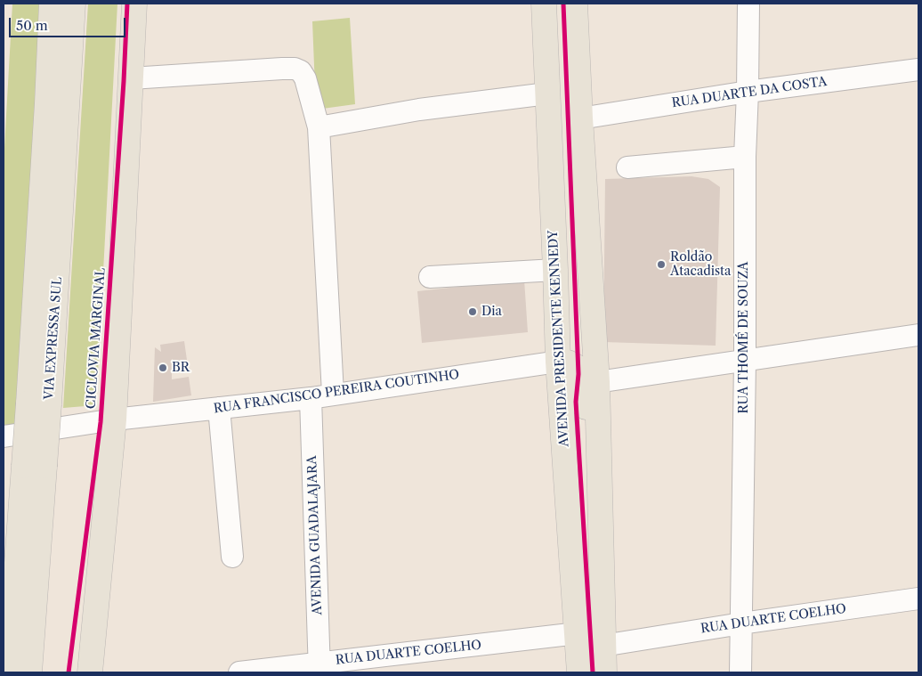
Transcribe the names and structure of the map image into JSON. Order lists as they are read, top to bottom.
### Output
{
  "streets": {
    "main road": ["VIA EXPRESSA SUL", "AVENIDA PRESIDENTE KENNEDY"],
    "street": [
      "RUA DUARTE DA COSTA",
      "RUA THOMÉ DE SOUZA",
      "RUA FRANCISCO PEREIRA COUTINHO",
      "AVENIDA GUADALAJARA",
      "RUA DUARTE COELHO"
    ],
    "cycle path": ["CICLOVIA MARGINAL"]
  },
  "crossings": [
    ["RUA DUARTE DA COSTA", "RUA THOMÉ DE SOUZA"],
    ["RUA THOMÉ DE SOUZA", "RUA DUARTE COELHO"],
    ["AVENIDA PRESIDENTE KENNEDY", "RUA FRANCISCO PEREIRA COUTINHO"],
    ["AVENIDA PRESIDENTE KENNEDY", "RUA DUARTE COELHO"],
    ["RUA FRANCISCO PEREIRA COUTINHO", "AVENIDA GUADALAJARA"],
    ["AVENIDA GUADALAJARA", "RUA DUARTE COELHO"]
  ],
  "places": ["Roldão Atacadista", "Dia", "BR"],
  "scale_bar": "50 m"
}
